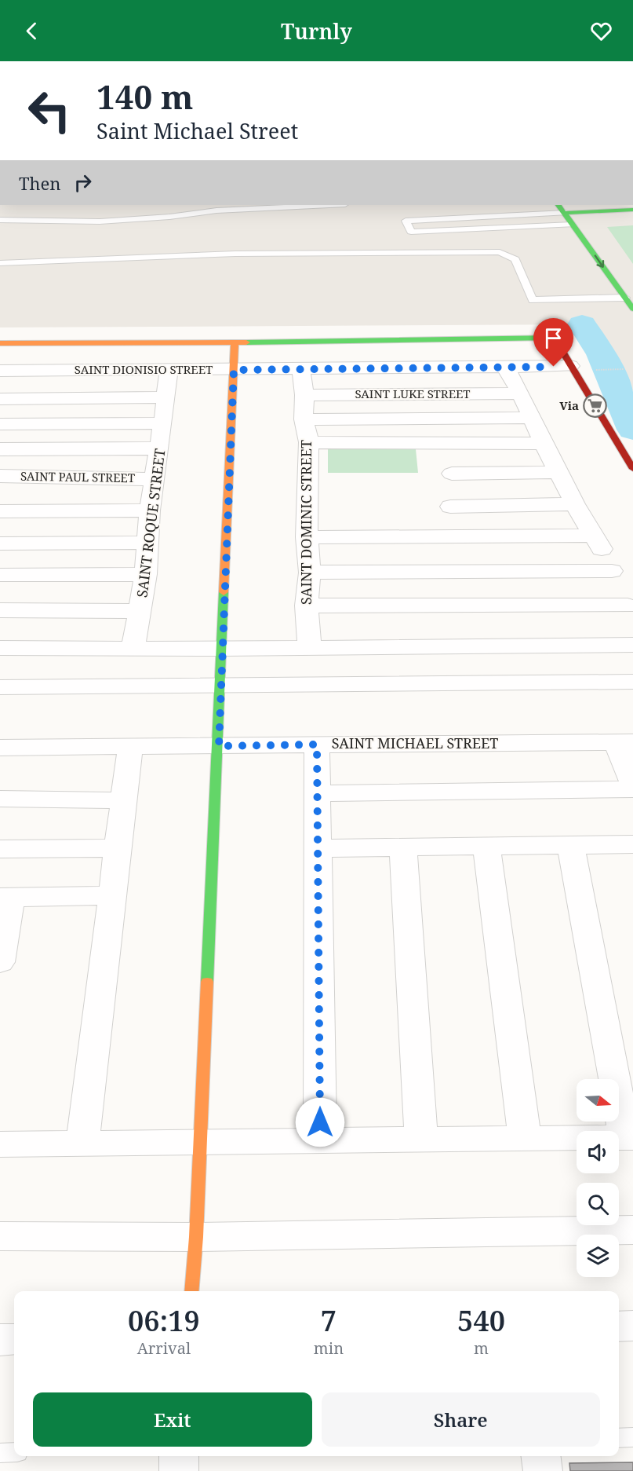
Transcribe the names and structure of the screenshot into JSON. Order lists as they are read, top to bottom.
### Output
{
  "streets": {
    "street": [
      "SAINT DIONISIO STREET",
      "SAINT LUKE STREET",
      "SAINT PAUL STREET",
      "SAINT DOMINIC STREET",
      "SAINT ROQUE STREET",
      "SAINT MICHAEL STREET"
    ]
  },
  "crossings": [
    ["SAINT DIONISIO STREET", "SAINT DOMINIC STREET"],
    ["SAINT DIONISIO STREET", "SAINT ROQUE STREET"],
    ["SAINT LUKE STREET", "SAINT DOMINIC STREET"],
    ["SAINT PAUL STREET", "SAINT ROQUE STREET"]
  ],
  "places": {
    "supermarket": ["Via"]
  },
  "north": "right",
  "page": {
    "header": "Turnly",
    "turn": ["140 m", "Saint Michael Street"],
    "then": "Then",
    "eta": [
      "06:19",
      "Arrival",
      "7",
      "min",
      "540",
      "m"
    ],
    "buttons": ["Exit", "Share"]
  }
}
